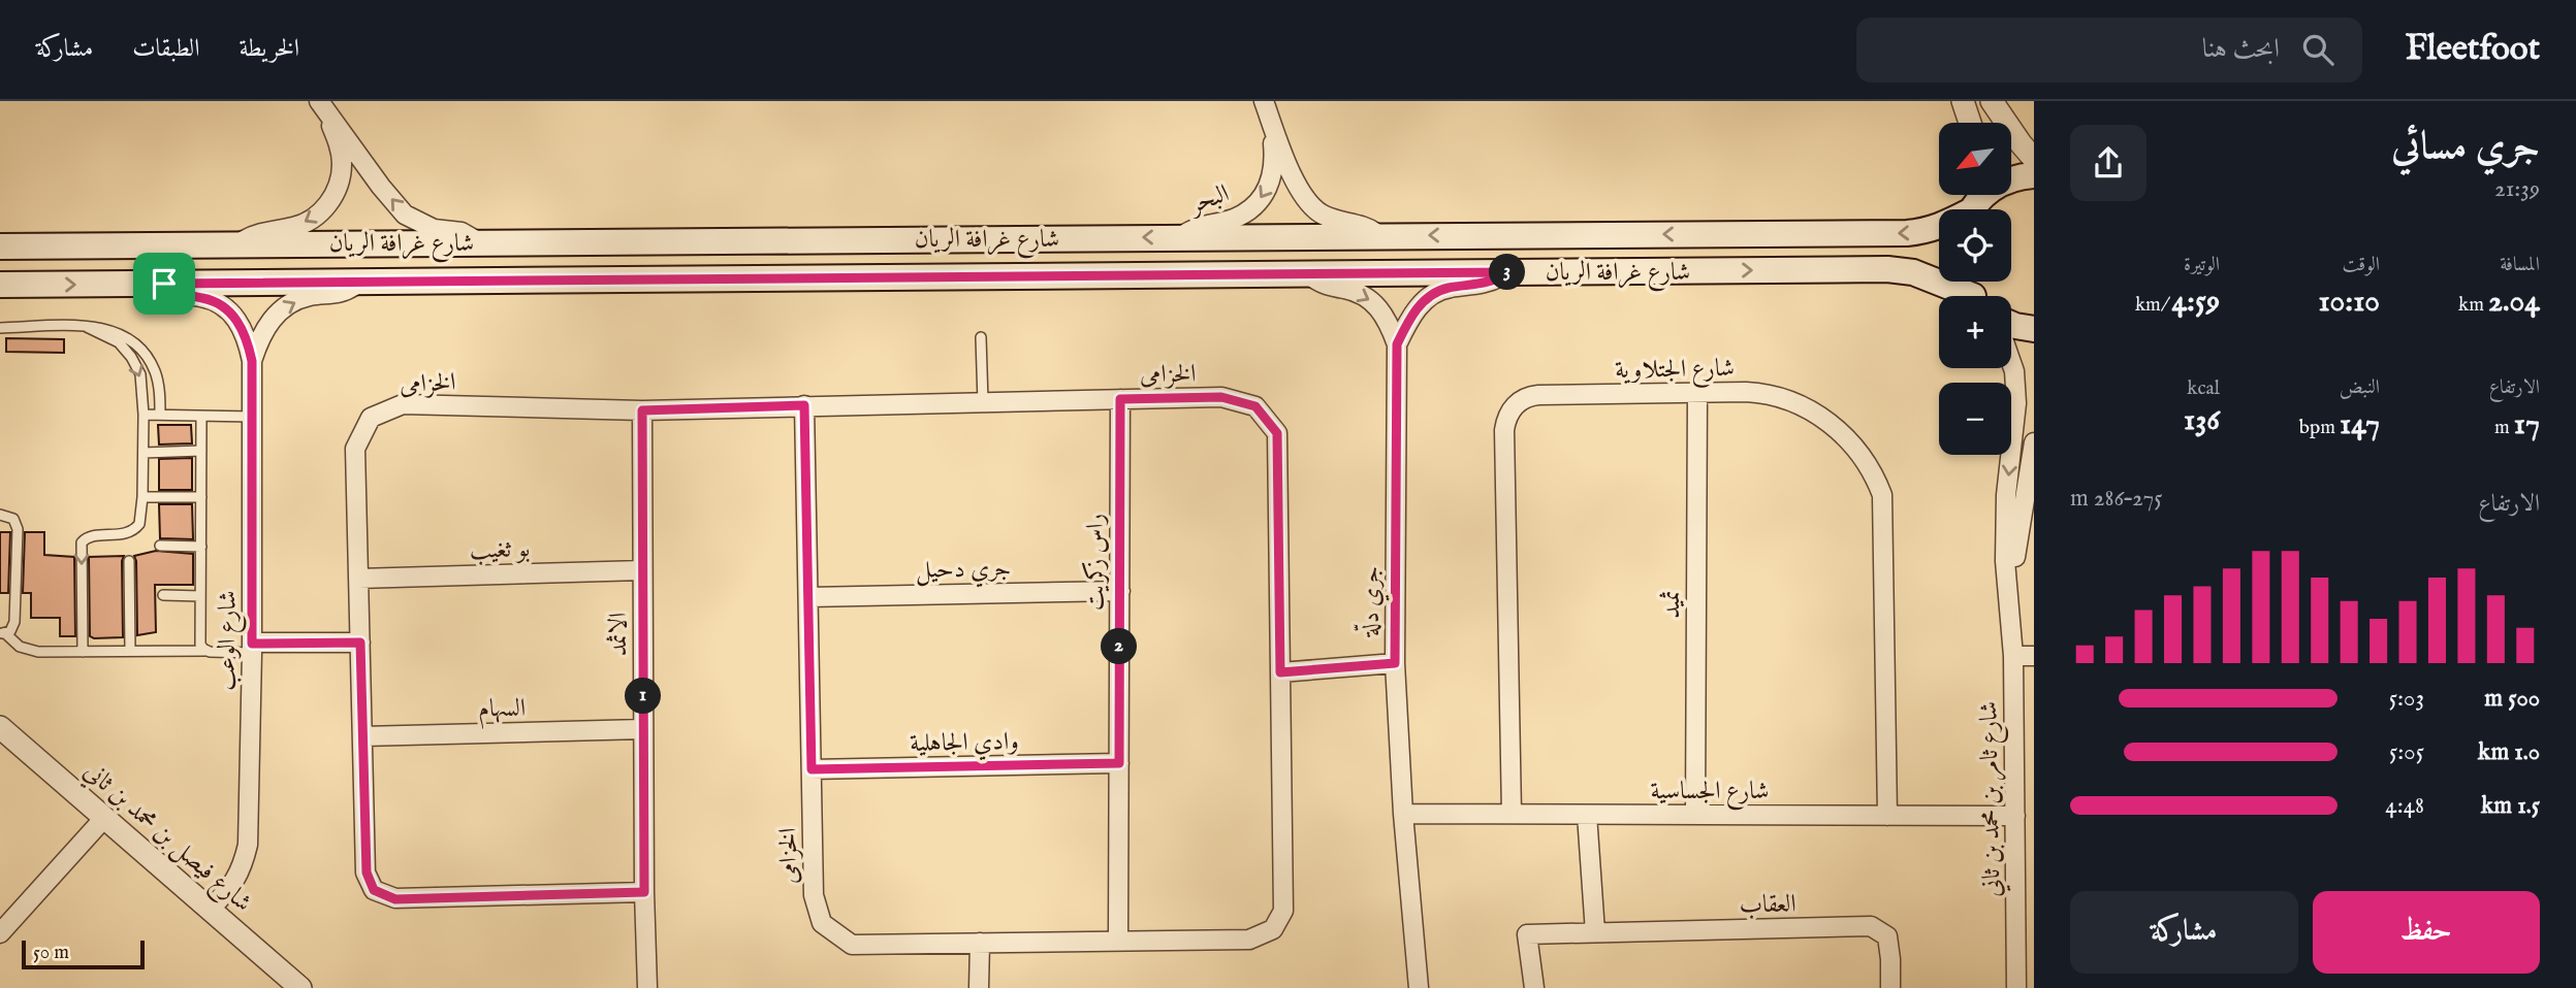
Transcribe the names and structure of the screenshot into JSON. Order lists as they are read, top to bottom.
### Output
{
  "streets": {
    "main road": ["شارع غرافة الريان"],
    "street": [
      "البحر",
      "شارع الجتلاوية",
      "الخزامى",
      "بو ثغيب",
      "راس زكريت",
      "جري دحيل",
      "جري دلّة",
      "ثميد",
      "الاثمد",
      "شارع الوعب",
      "السهام",
      "وادي الجاهلية",
      "شارع الجساسية",
      "شارع ثامر بن محمد بن ثاني",
      "شارع فيصل بن محمد بن ثاني",
      "العقاب"
    ]
  },
  "crossings": [
    ["البحر", "شارع غرافة الريان"],
    ["شارع غرافة الريان", "جري دلّة"],
    ["شارع غرافة الريان", "شارع الوعب"],
    ["شارع الجتلاوية", "ثميد"],
    ["شارع الجتلاوية", "شارع الجساسية"],
    ["الخزامى", "بو ثغيب"],
    ["الخزامى", "راس زكريت"],
    ["الخزامى", "جري دحيل"],
    ["الخزامى", "الاثمد"],
    ["الخزامى", "السهام"],
    ["الخزامى", "وادي الجاهلية"],
    ["بو ثغيب", "الاثمد"],
    ["راس زكريت", "جري دحيل"],
    ["راس زكريت", "وادي الجاهلية"],
    ["جري دلّة", "شارع الجساسية"],
    ["ثميد", "شارع الجساسية"],
    ["الاثمد", "السهام"],
    ["شارع الوعب", "شارع فيصل بن محمد بن ثاني"],
    ["شارع الجساسية", "شارع ثامر بن محمد بن ثاني"]
  ],
  "one_way": ["البحر"],
  "scale_bar": "50 m",
  "north": "bottom left",
  "page": {
    "header": "Fleetfoot",
    "search": "ابحث هنا",
    "nav": ["الخريطة", "الطبقات", "مشاركة"],
    "heading": ["جري مسائي", "21:39"],
    "map_buttons": ["+", "−"],
    "stats": [
      ["المسافة", "2.04 km"],
      ["الوقت", "10:10"],
      ["الوتيرة", "4:59 /km"],
      ["الارتفاع", "17 m"],
      ["النبض", "147 bpm"],
      ["kcal", "136"]
    ],
    "pins": ["3", "2", "1"],
    "chart": ["الارتفاع", "275–286 m"],
    "list": [
      {
        "name": "500 m",
        "note": "5:03"
      },
      {
        "name": "1.0 km",
        "note": "5:05"
      },
      {
        "name": "1.5 km",
        "note": "4:48"
      }
    ],
    "buttons": ["حفظ", "مشاركة"],
    "scale": "50 m"
  }
}
